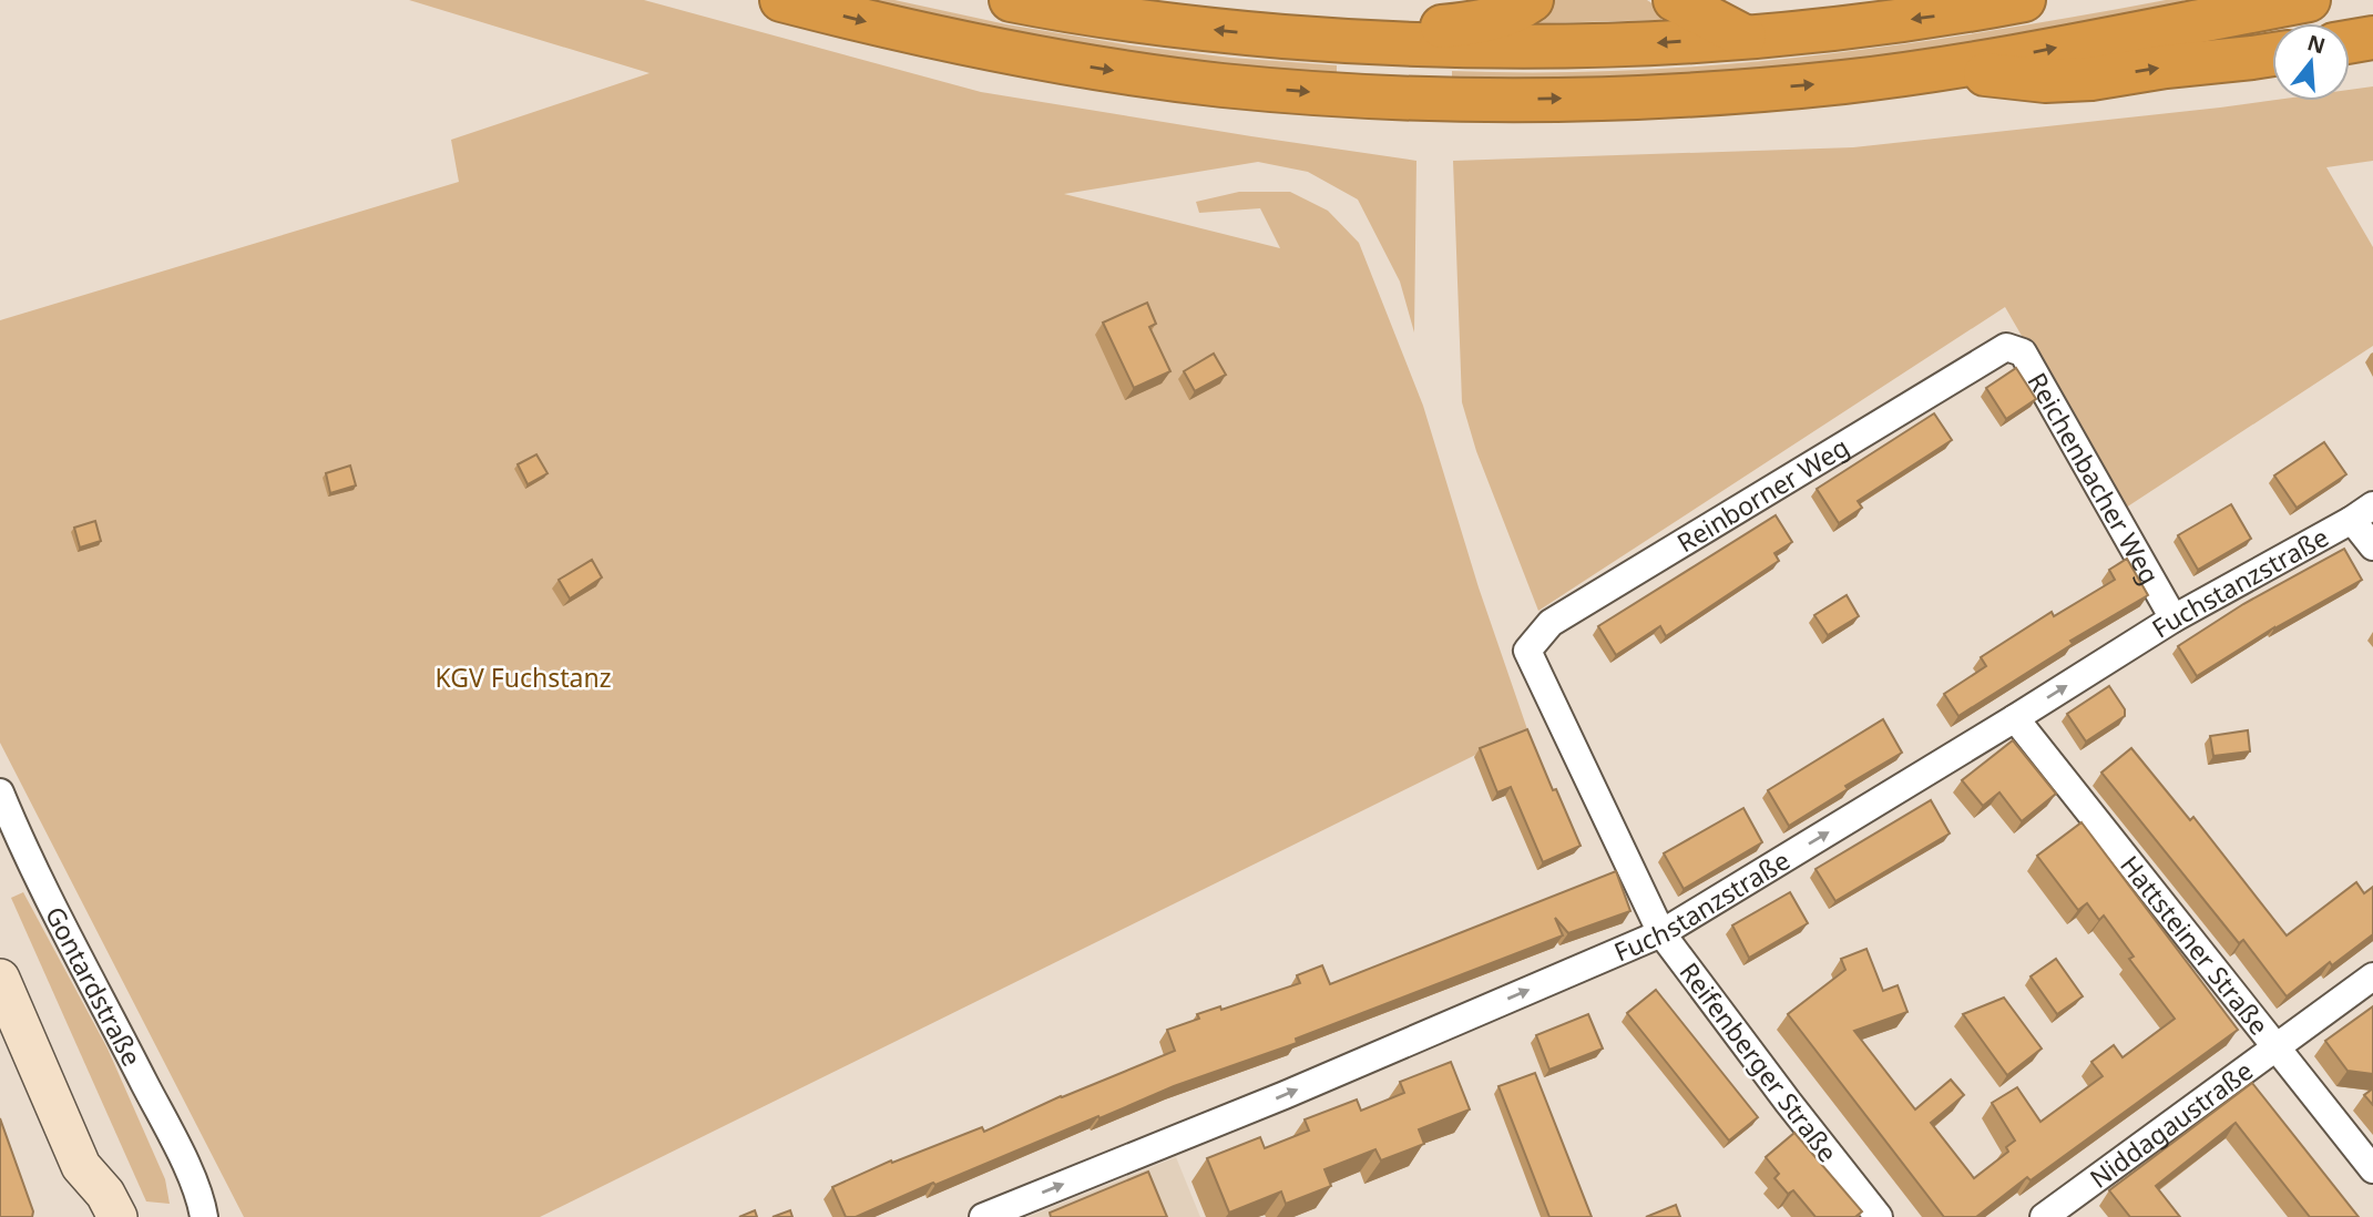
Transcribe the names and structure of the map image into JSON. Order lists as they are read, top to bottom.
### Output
{
  "streets": {
    "street": [
      "Reichenbacher Weg",
      "Reinborner Weg",
      "Fuchstanzstraße",
      "Hattsteiner Straße",
      "Gontardstraße",
      "Reifenberger Straße",
      "Niddagaustraße"
    ]
  },
  "crossings": [
    ["Reichenbacher Weg", "Reinborner Weg"],
    ["Reichenbacher Weg", "Fuchstanzstraße"],
    ["Reinborner Weg", "Reifenberger Straße"],
    ["Fuchstanzstraße", "Hattsteiner Straße"],
    ["Fuchstanzstraße", "Reifenberger Straße"],
    ["Hattsteiner Straße", "Niddagaustraße"]
  ],
  "one_way": ["Fuchstanzstraße"],
  "parks": ["KGV Fuchstanz"],
  "north": "top"
}
